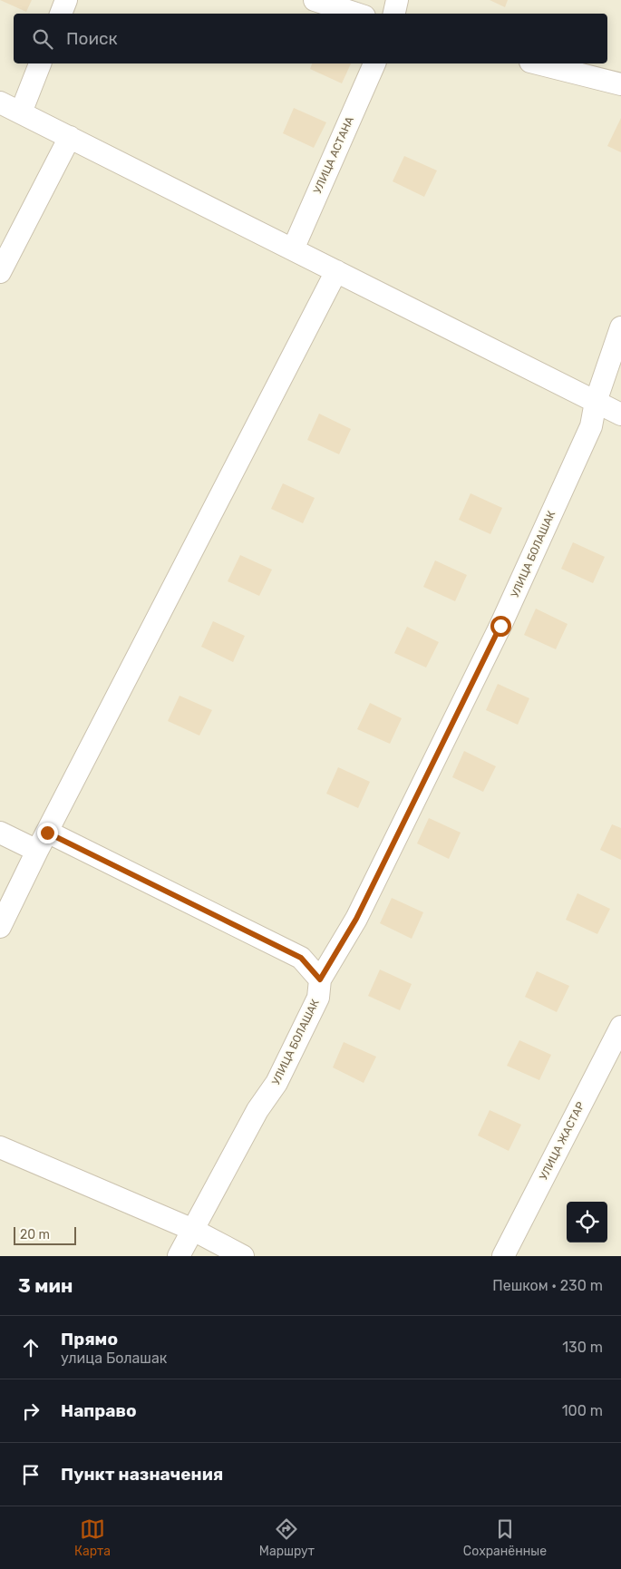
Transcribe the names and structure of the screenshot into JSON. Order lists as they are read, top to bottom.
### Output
{
  "streets": {
    "street": ["УЛИЦА АСТАНА", "УЛИЦА БОЛАШАК", "УЛИЦА ЖАСТАР"]
  },
  "scale_bar": "20 m",
  "page": {
    "search": "Поиск",
    "scale": "20 m",
    "heading": ["3 мин", "Пешком · 230 m"],
    "list": [
      ["Прямо", "улица Болашак", "130 m"],
      ["Направо", "100 m"],
      "Пункт назначения"
    ],
    "nav": ["Карта", "Маршрут", "Сохранённые"]
  }
}
